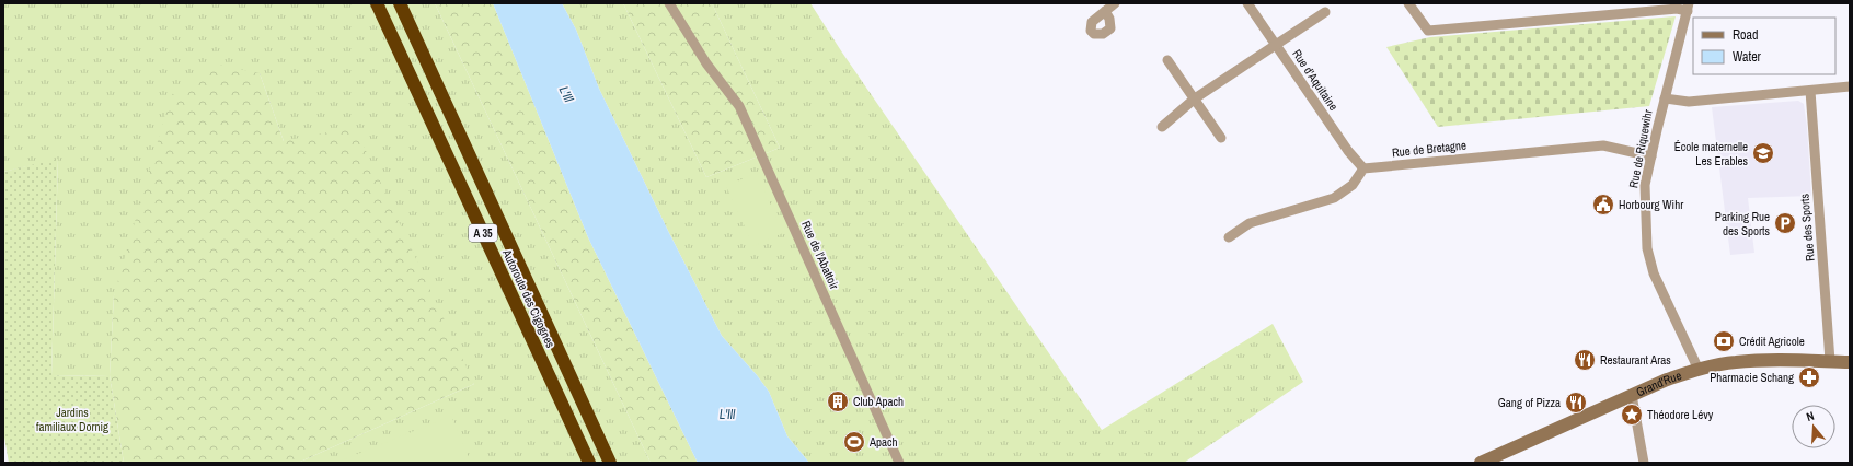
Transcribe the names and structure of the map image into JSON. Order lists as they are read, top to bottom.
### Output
{
  "streets": {
    "highway": ["A 35", "Autoroute des Cigognes"],
    "main road": ["Grand'Rue"],
    "street": [
      "Rue d'Aquitaine",
      "Rue de Bretagne",
      "Rue de Riquewihr",
      "Rue des Sports",
      "Rue de l'Abattoir"
    ]
  },
  "crossings": [
    ["Rue d'Aquitaine", "Rue de Bretagne"],
    ["Rue de Bretagne", "Rue de Riquewihr"],
    ["Rue de Riquewihr", "Grand'Rue"],
    ["Rue des Sports", "Grand'Rue"]
  ],
  "water": ["L'Ill"],
  "parks": ["Jardins familiaux Dornig"],
  "places": {
    "school or university": ["École maternelle Les Erables"],
    "public building": ["Horbourg Wihr"],
    "parking": ["Parking Rue des Sports"],
    "bank": ["Crédit Agricole"],
    "restaurant": ["Restaurant Aras", "Gang of Pizza"],
    "pharmacy": ["Pharmacie Schang"],
    "building": ["Club Apach"],
    "place": ["Théodore Lévy"],
    "sports": ["Apach"]
  },
  "legend": ["Road", "Water"],
  "north": "top"
}
